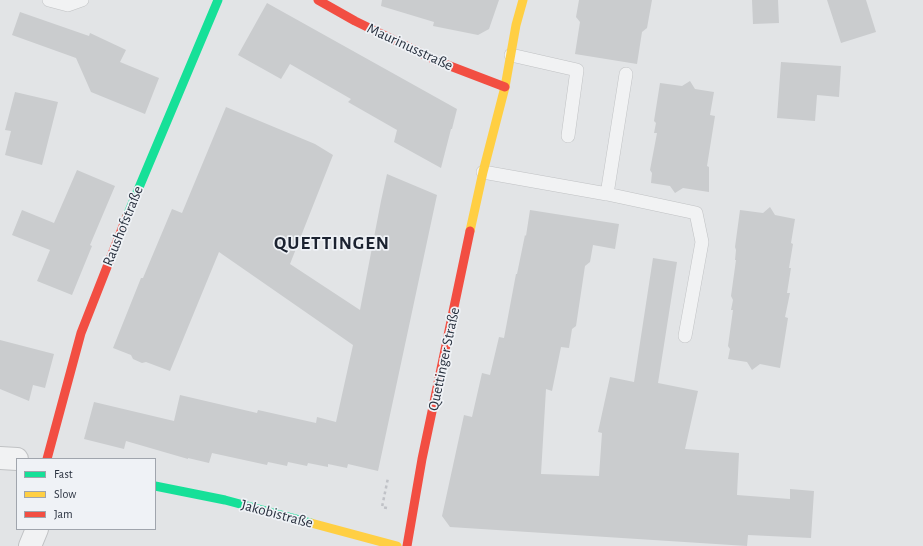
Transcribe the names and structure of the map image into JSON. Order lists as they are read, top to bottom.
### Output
{
  "streets": {
    "street": [
      "Maurinusstraße",
      "Raushofstraße",
      "Quettinger Straße",
      "Jakobistraße"
    ]
  },
  "crossings": [
    ["Maurinusstraße", "Quettinger Straße"]
  ],
  "districts": ["QUETTINGEN"],
  "legend": ["Fast", "Slow", "Jam"]
}
